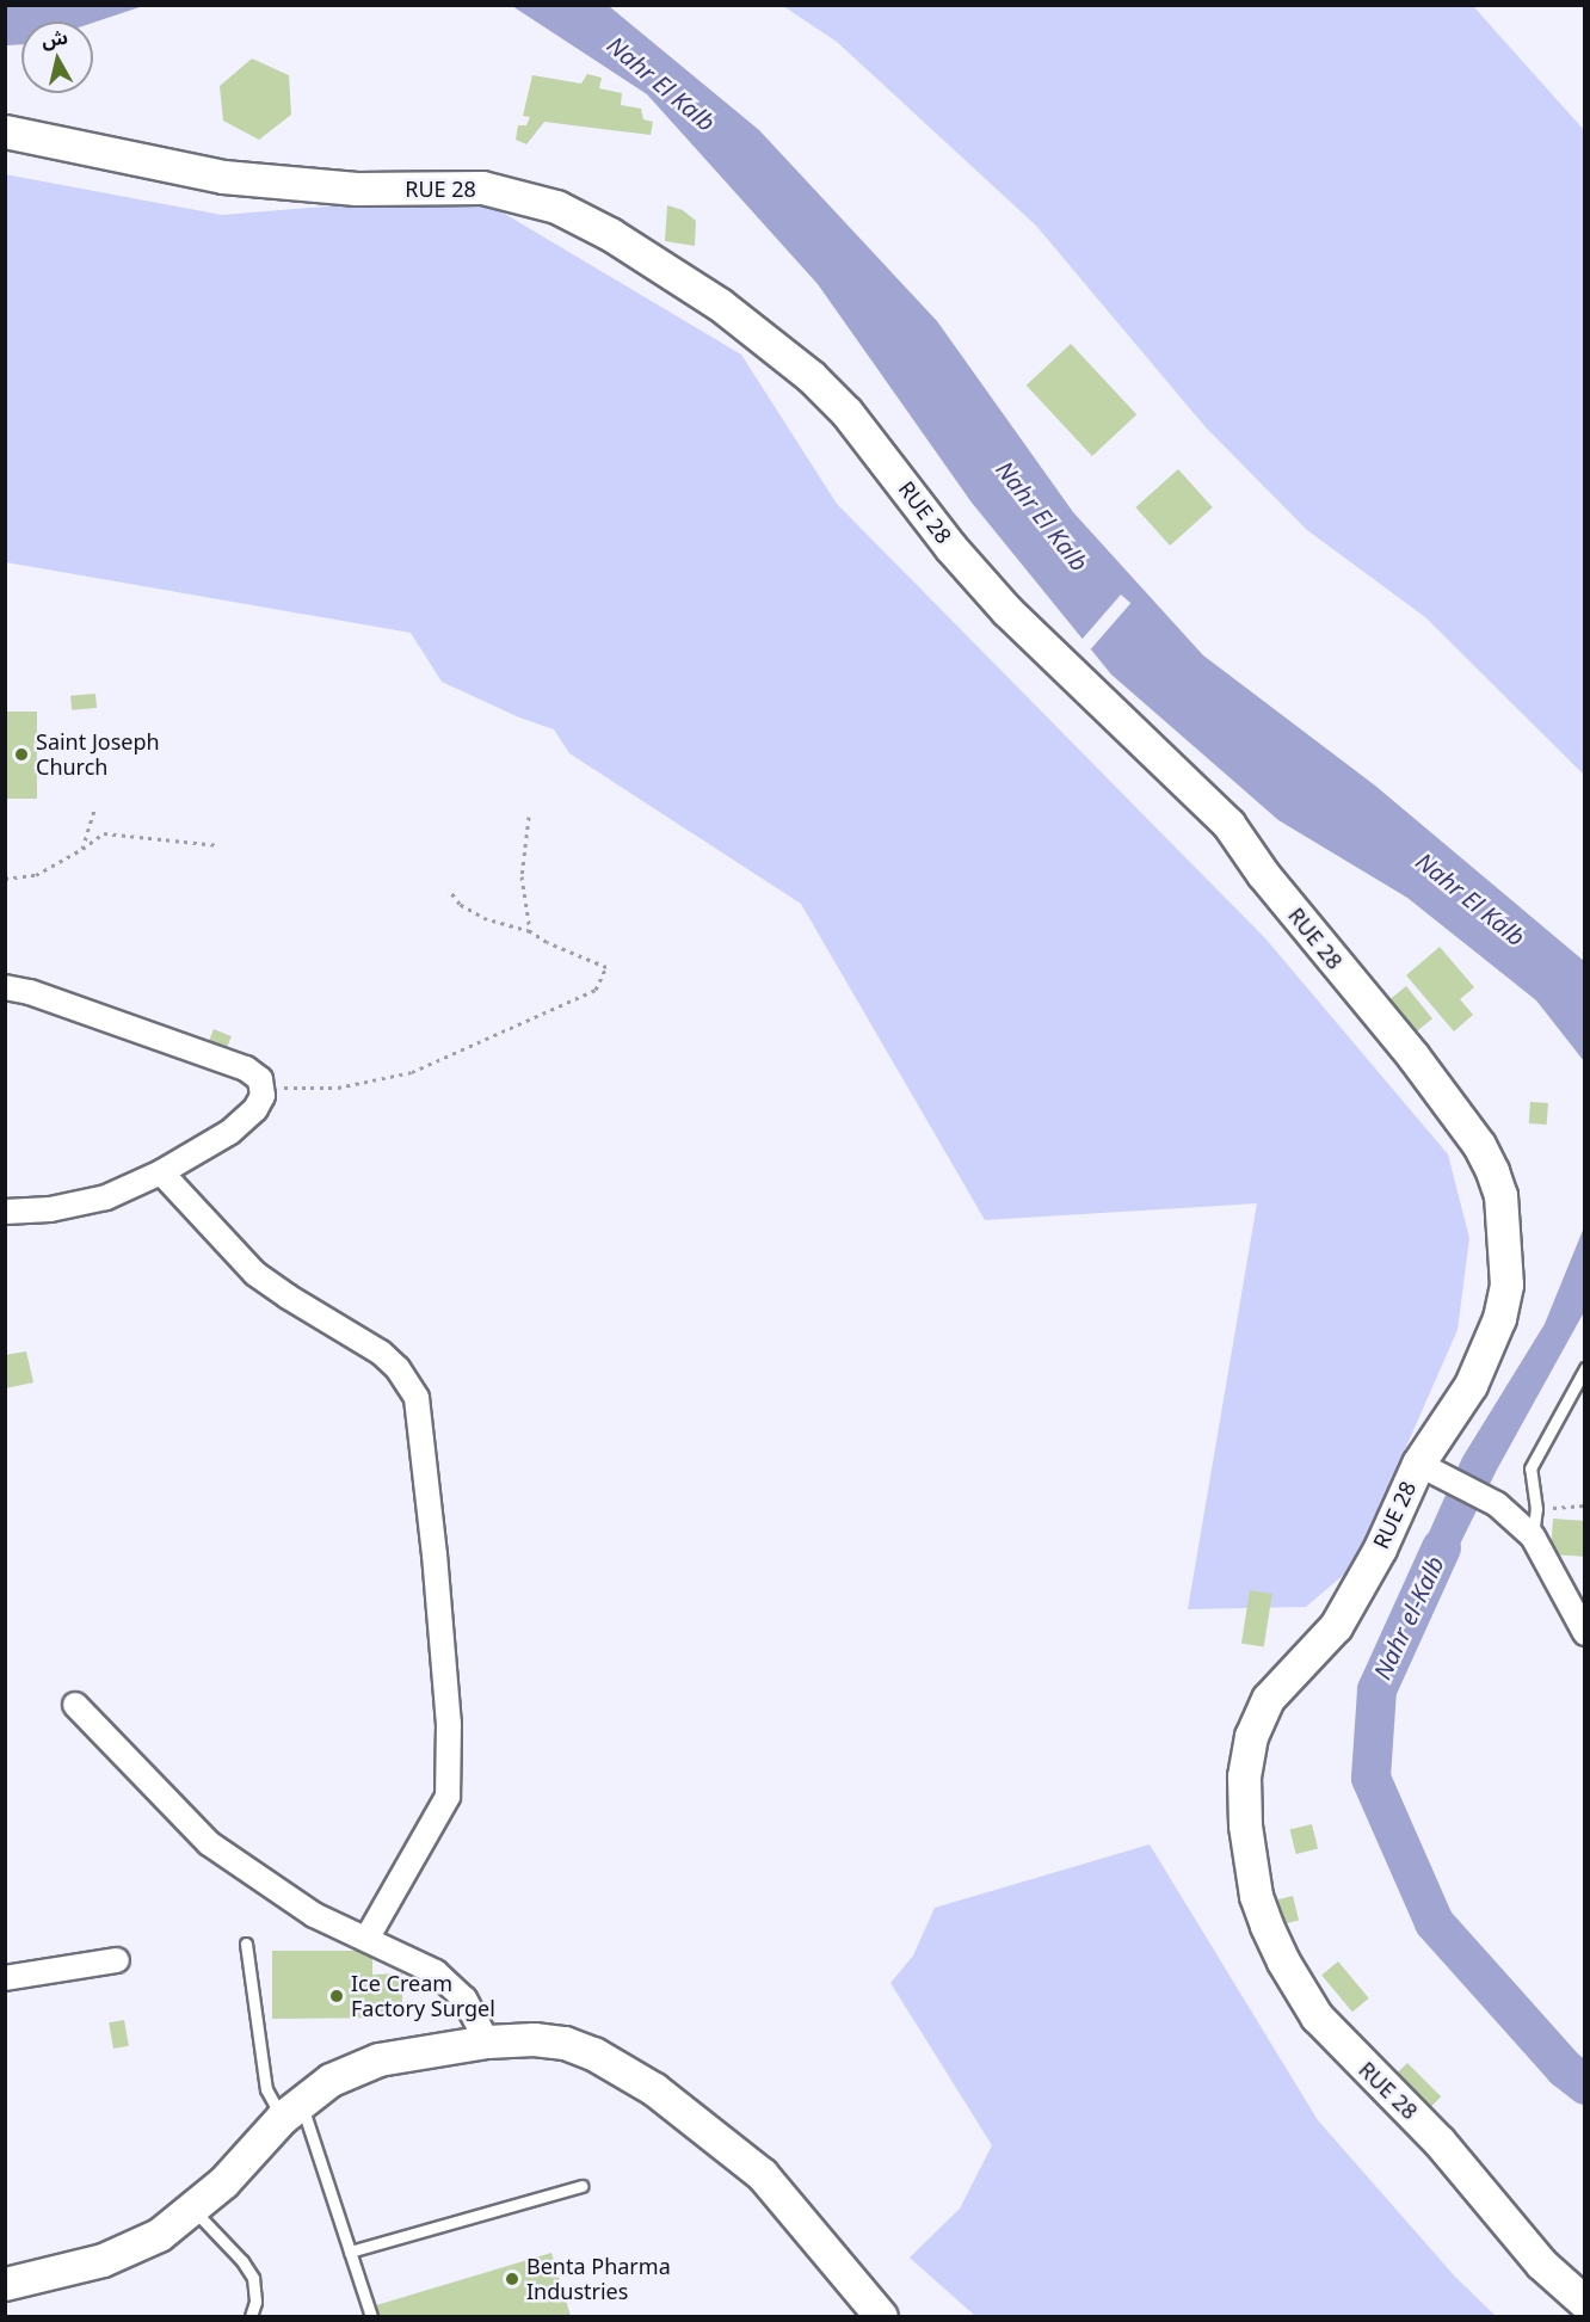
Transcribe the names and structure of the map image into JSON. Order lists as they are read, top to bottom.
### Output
{
  "streets": {
    "street": ["RUE 28"]
  },
  "water": ["Nahr El Kalb", "Nahr el-Kalb"],
  "places": ["Saint Joseph Church", "Ice Cream Factory Surgel", "Benta Pharma Industries"],
  "north": "top"
}
